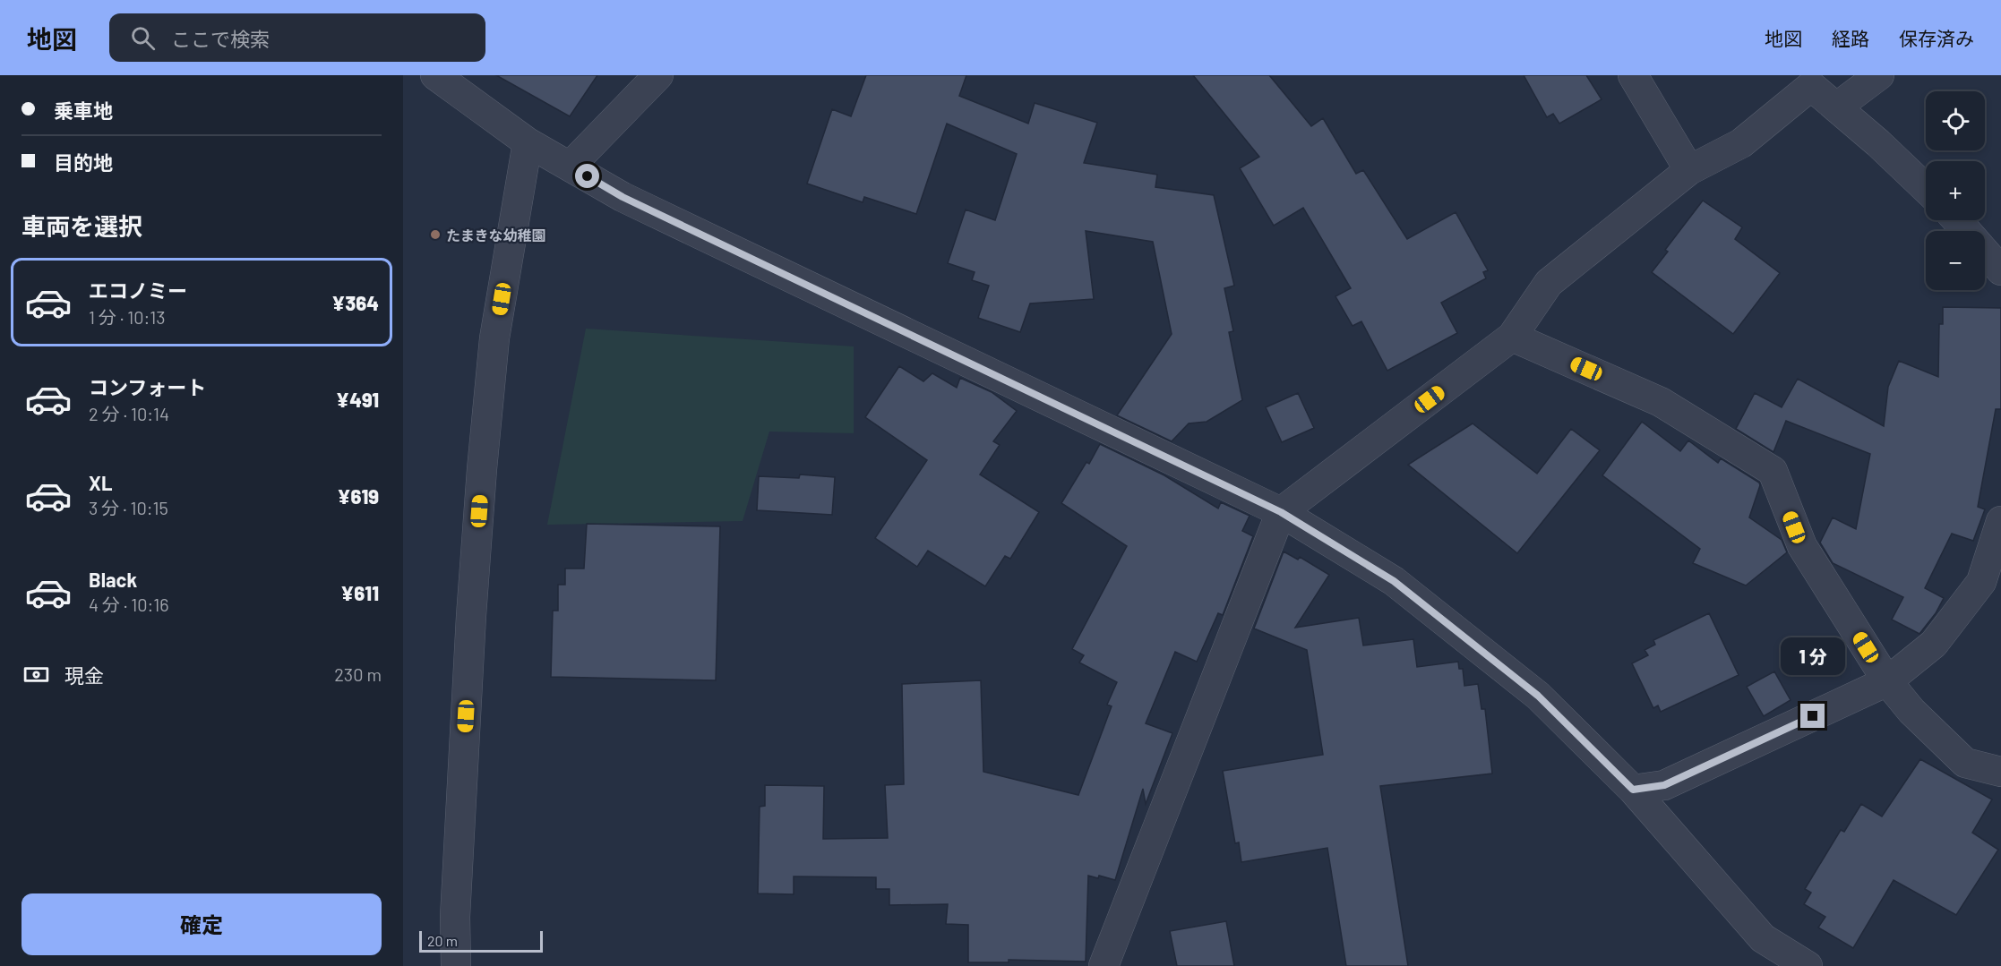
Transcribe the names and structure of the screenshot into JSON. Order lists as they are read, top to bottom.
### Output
{
  "places": ["たまきな幼稚園"],
  "scale_bar": "20 m",
  "page": {
    "header": "地図",
    "search": "ここで検索",
    "nav": ["地図", "経路", "保存済み"],
    "banner": ["乗車地", "目的地"],
    "map_buttons": ["+", "−"],
    "heading": "車両を選択",
    "list": [
      {
        "name": "エコノミー",
        "note": "1 分 · 10:13",
        "value": "¥364"
      },
      {
        "name": "コンフォート",
        "note": "2 分 · 10:14",
        "value": "¥491"
      },
      {
        "name": "XL",
        "note": "3 分 · 10:15",
        "value": "¥619"
      },
      {
        "name": "Black",
        "note": "4 分 · 10:16",
        "value": "¥611"
      }
    ],
    "bubble": "1 分",
    "pay": ["現金", "230 m"],
    "buttons": "確定",
    "scale": "20 m"
  }
}
